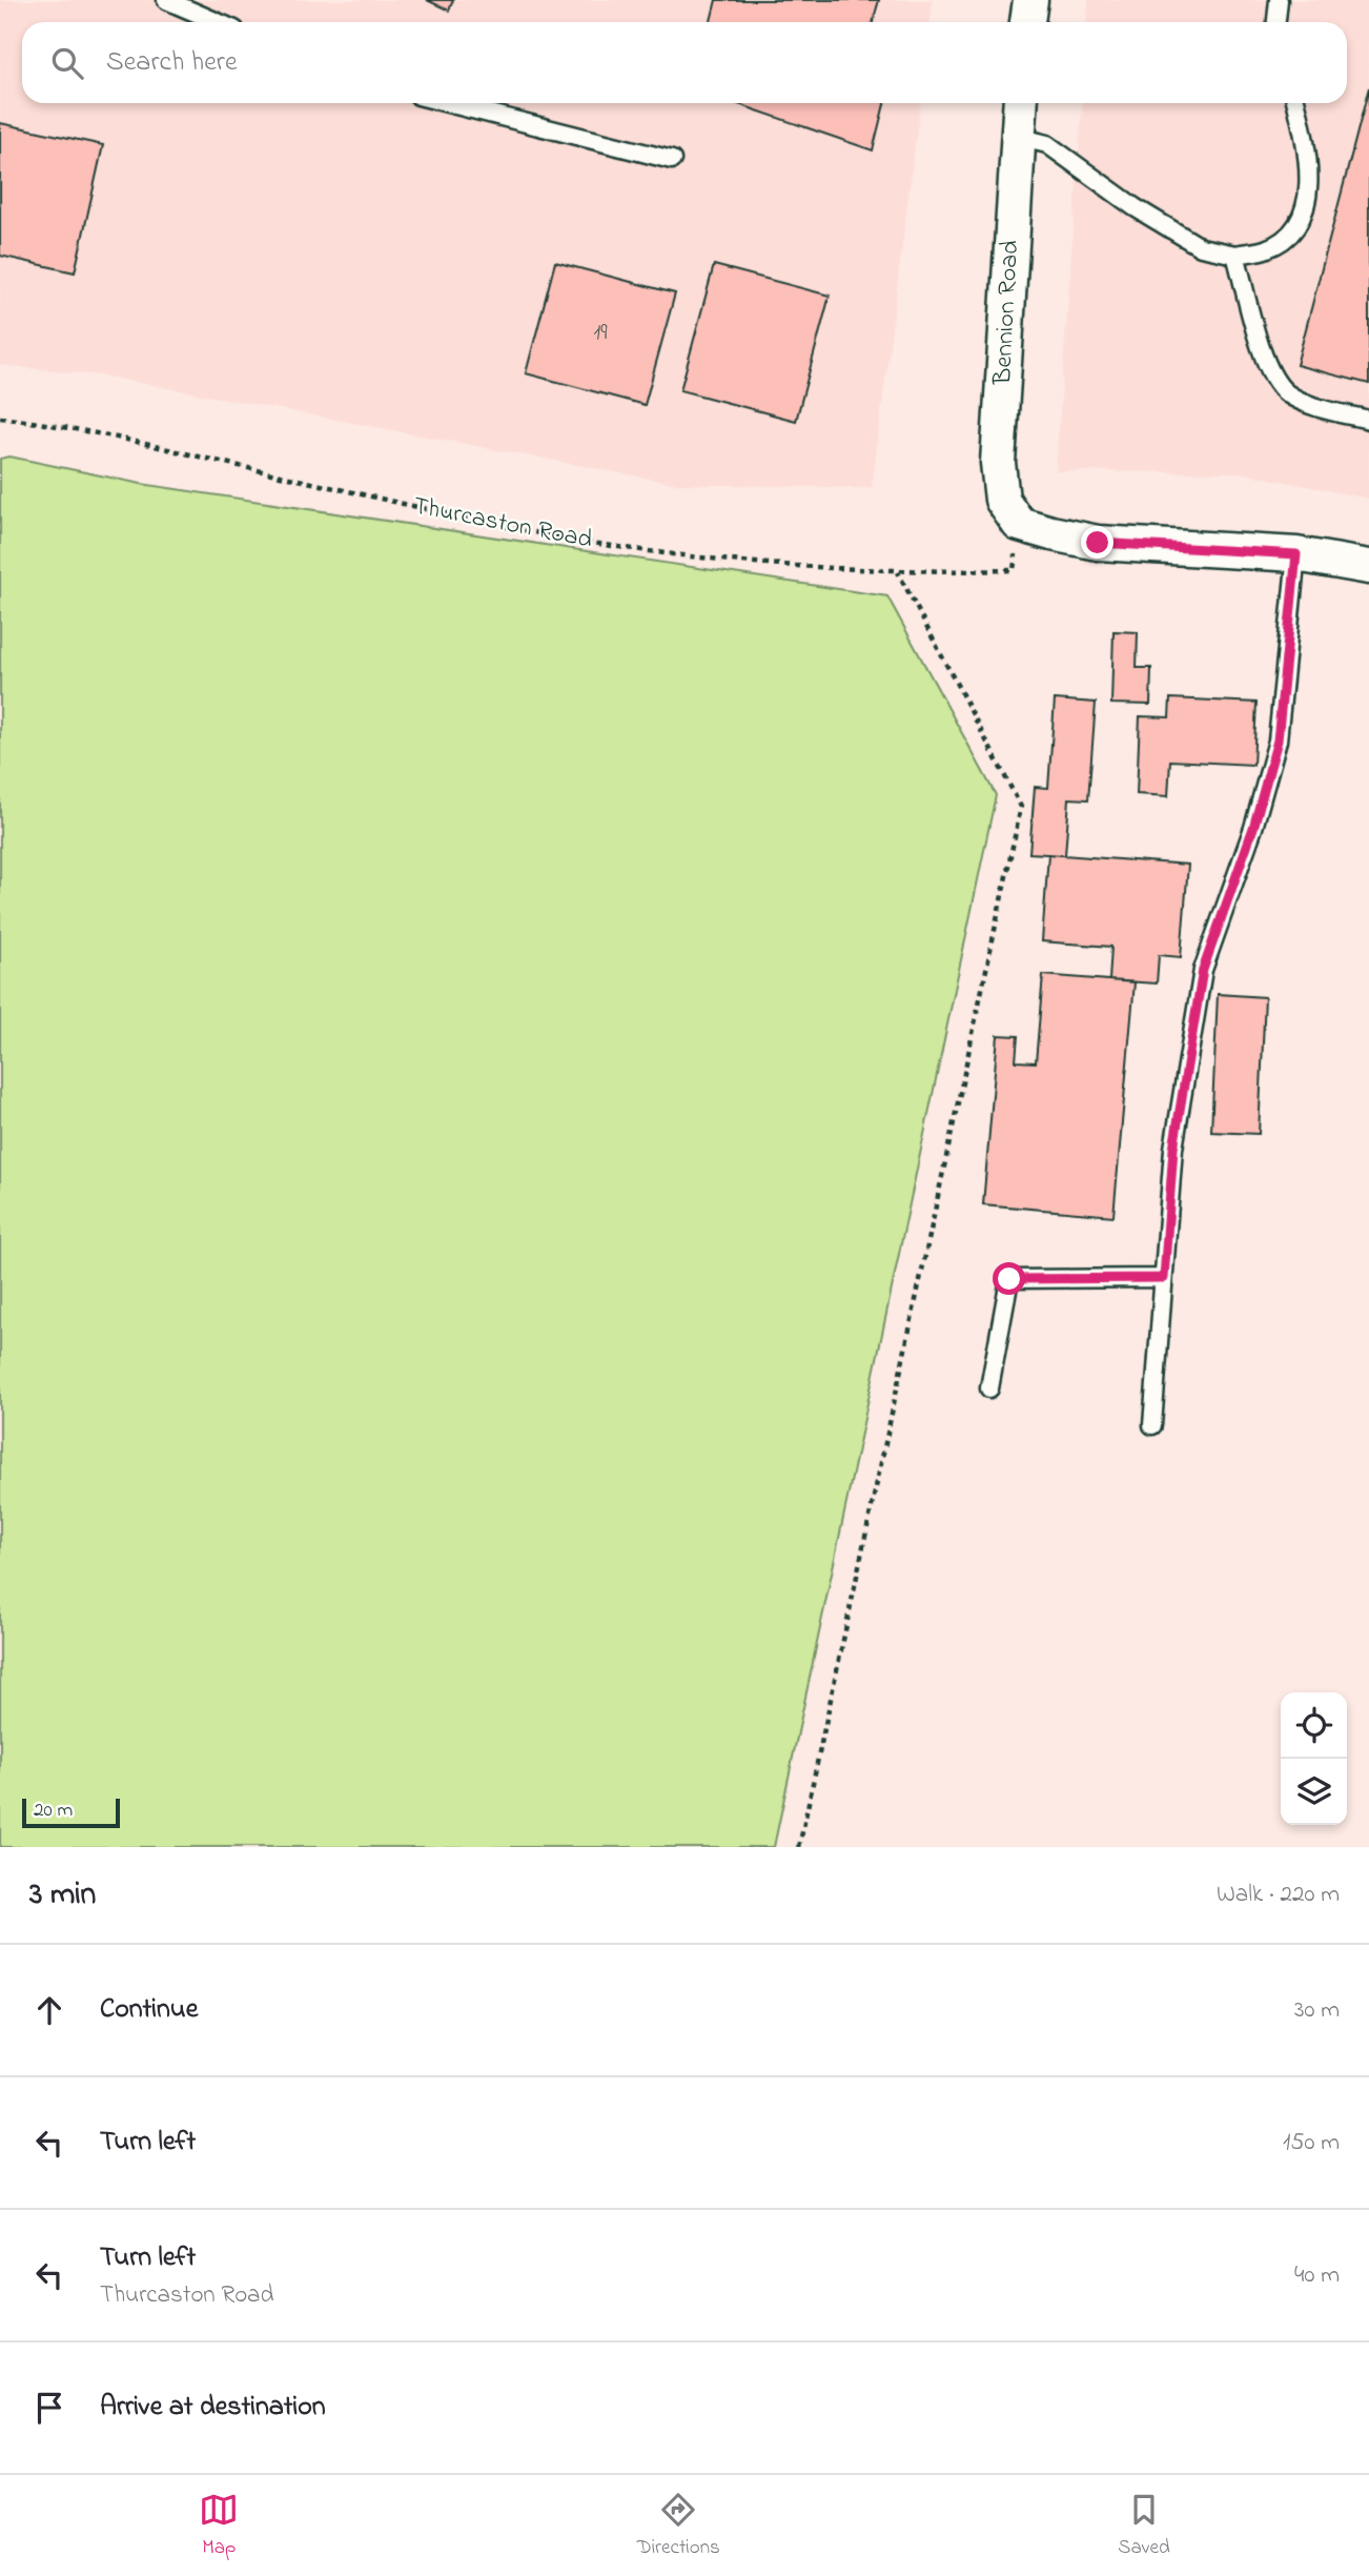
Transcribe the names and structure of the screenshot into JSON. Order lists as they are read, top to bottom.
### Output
{
  "streets": {
    "street": ["Bennion Road"],
    "path": ["Thurcaston Road"]
  },
  "house_numbers": ["19"],
  "scale_bar": "20 m",
  "page": {
    "search": "Search here",
    "scale": "20 m",
    "heading": ["3 min", "Walk · 220 m"],
    "list": [
      ["Continue", "30 m"],
      ["Turn left", "150 m"],
      ["Turn left", "Thurcaston Road", "40 m"],
      "Arrive at destination"
    ],
    "nav": ["Map", "Directions", "Saved"]
  }
}
